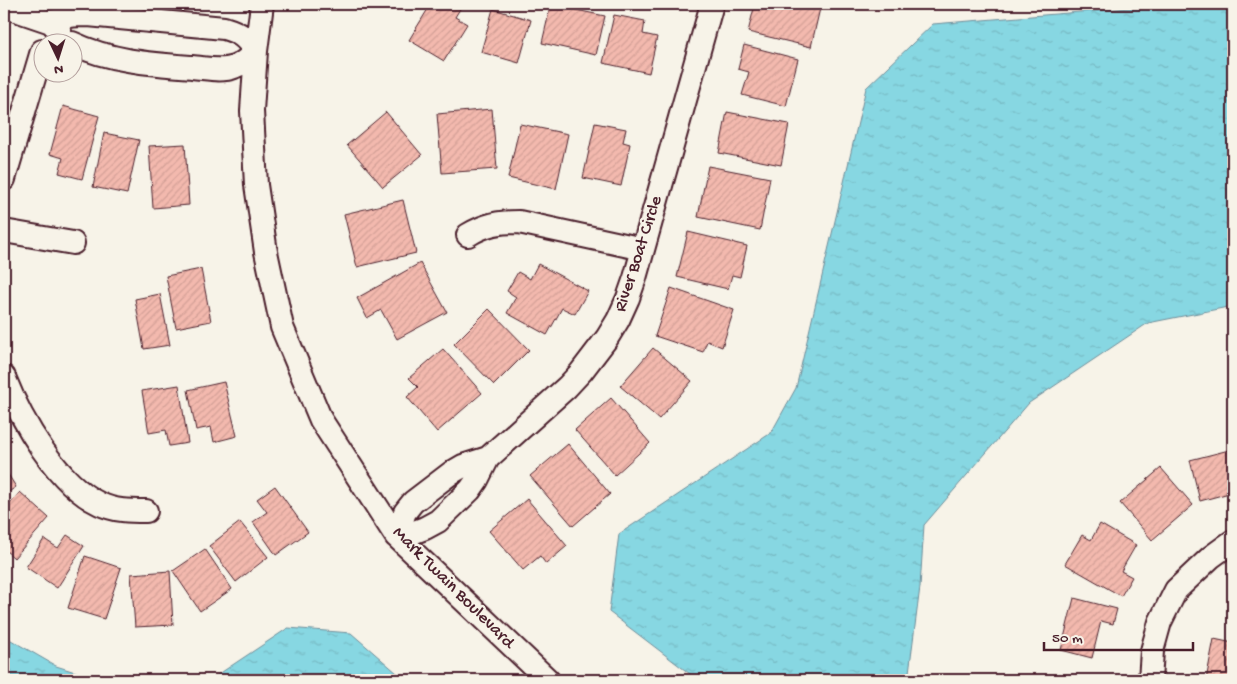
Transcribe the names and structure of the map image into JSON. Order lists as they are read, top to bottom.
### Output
{
  "streets": {
    "street": ["River Boat Circle", "Mark Twain Boulevard"]
  },
  "crossings": [
    ["River Boat Circle", "Mark Twain Boulevard"]
  ],
  "scale_bar": "50 m",
  "north": "bottom"
}
